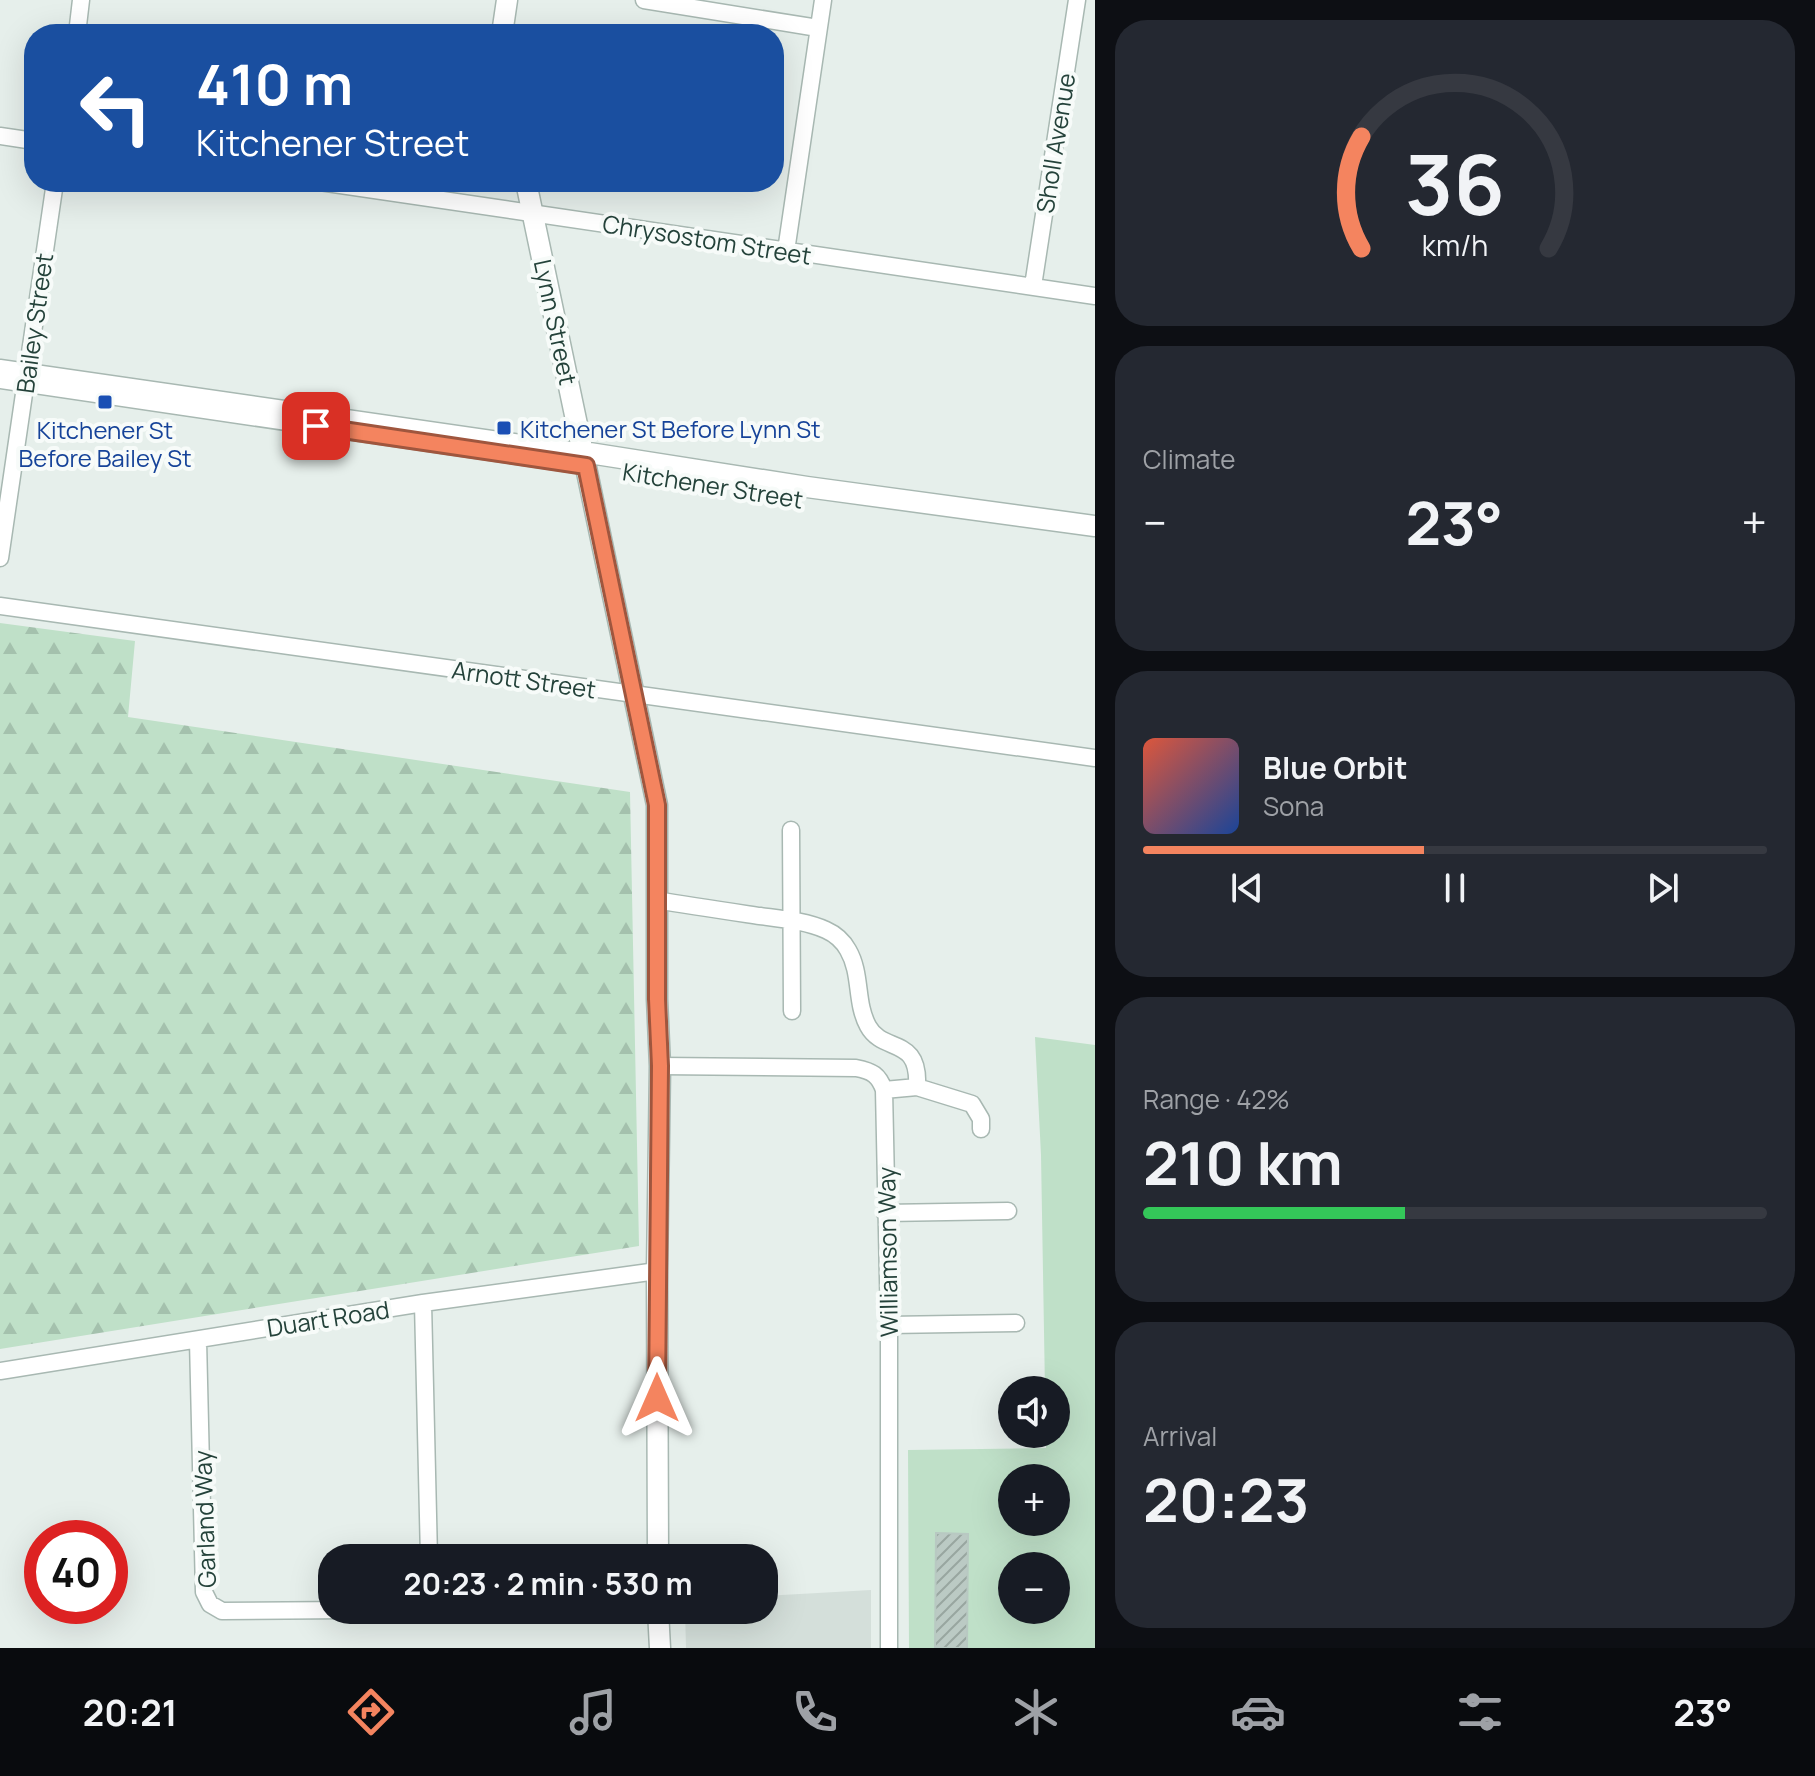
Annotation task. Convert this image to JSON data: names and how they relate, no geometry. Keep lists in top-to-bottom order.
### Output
{
  "streets": {
    "street": [
      "Sholl Avenue",
      "Chrysostom Street",
      "Lynn Street",
      "Bailey Street",
      "Kitchener Street",
      "Arnott Street",
      "Williamson Way",
      "Duart Road",
      "Garland Way"
    ]
  },
  "crossings": [
    ["Sholl Avenue", "Chrysostom Street"],
    ["Chrysostom Street", "Lynn Street"],
    ["Lynn Street", "Kitchener Street"],
    ["Lynn Street", "Arnott Street"],
    ["Lynn Street", "Duart Road"],
    ["Bailey Street", "Kitchener Street"],
    ["Duart Road", "Garland Way"]
  ],
  "places": {
    "transit": ["Kitchener St Before Bailey St", "Kitchener St Before Lynn St"]
  },
  "page": {
    "turn": ["410 m", "Kitchener Street"],
    "tile": [
      "Climate",
      ["Range · 42%", "210 km"],
      ["Arrival", "20:23"]
    ],
    "heat": ["−", "23°", "+"],
    "song": ["Blue Orbit", "Sona"],
    "map_buttons": ["+", "−"],
    "limit": "40",
    "trip": "20:23 · 2 min · 530 m",
    "tabs": ["20:21", "23°"],
    "gauge": ["36", "km/h"]
  }
}
